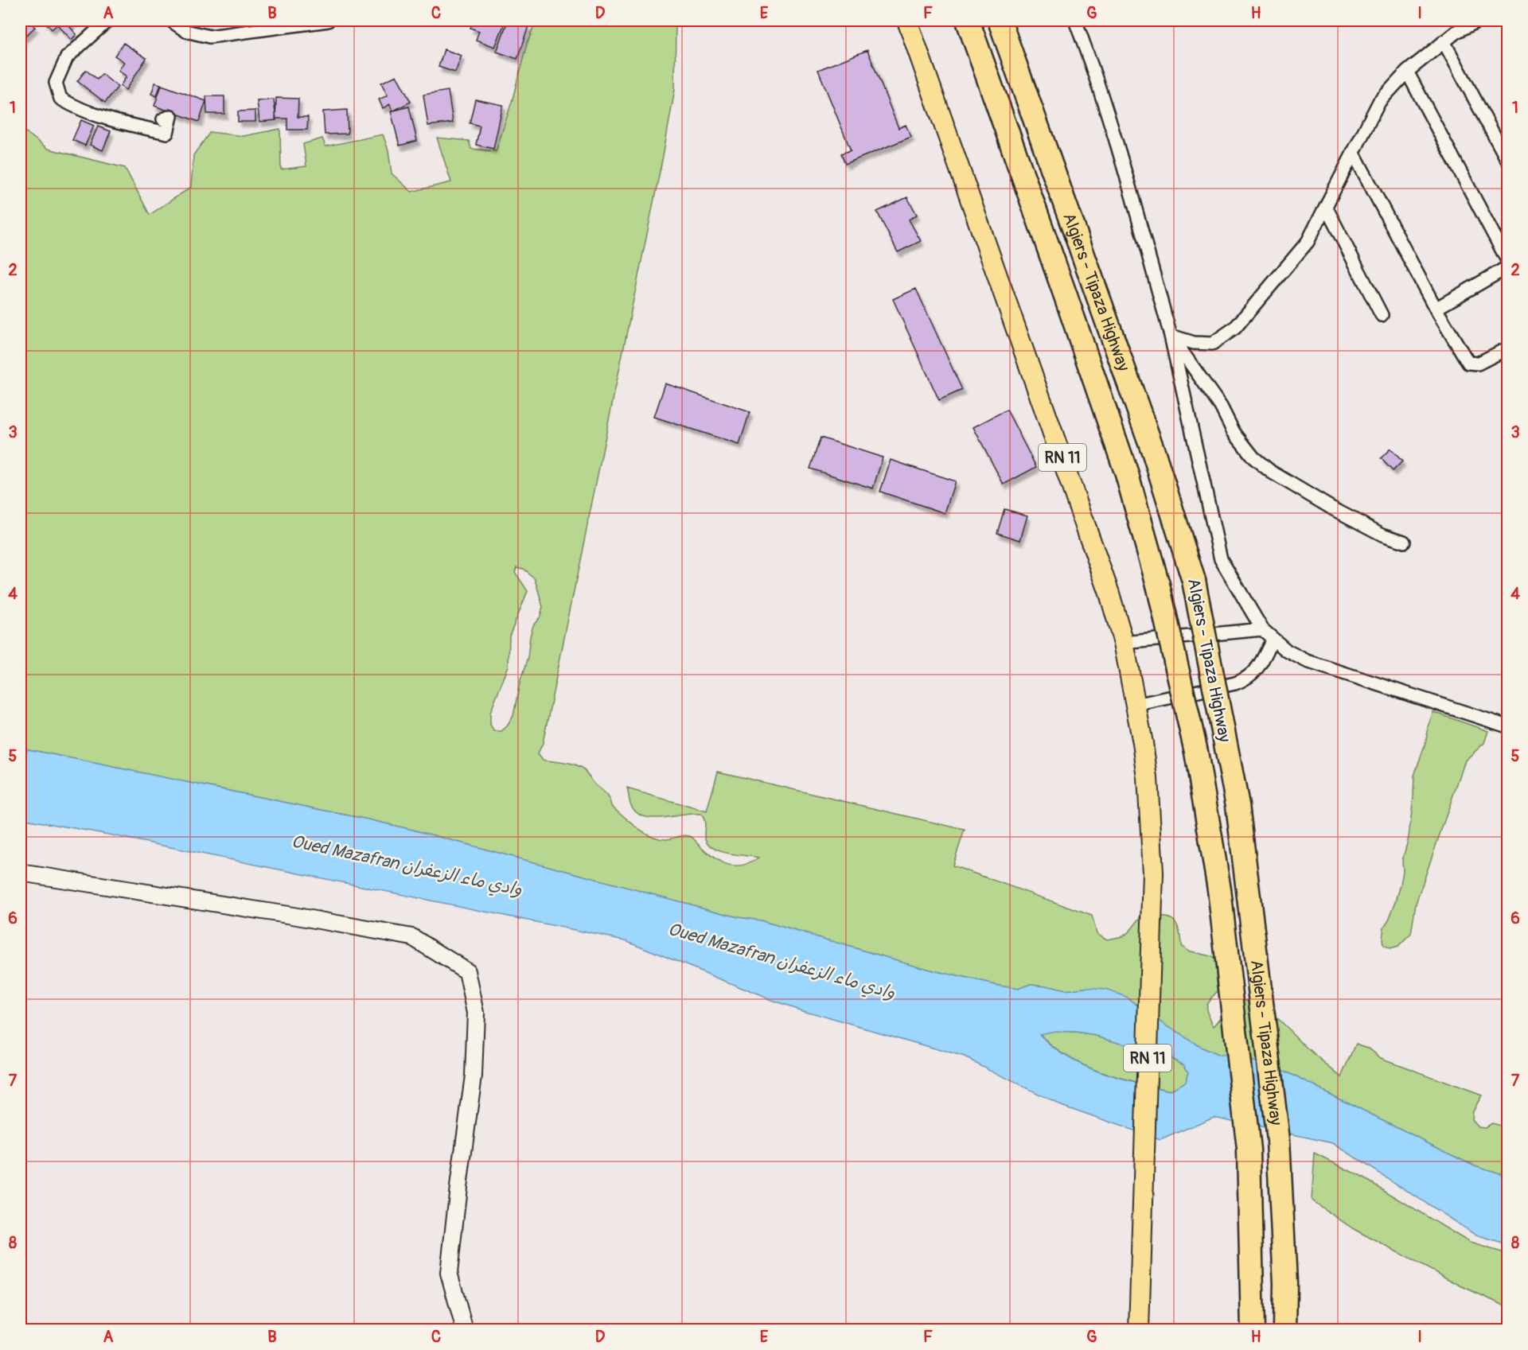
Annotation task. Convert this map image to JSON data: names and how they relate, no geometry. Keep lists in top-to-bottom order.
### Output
{
  "streets": {
    "highway": ["Algiers - Tipaza Highway"],
    "main road": ["RN 11"]
  },
  "water": ["Oued Mazafran وادي ماء الزعفران"],
  "grid": {
    "columns": [
      "A",
      "B",
      "C",
      "D",
      "E",
      "F",
      "G",
      "H",
      "I"
    ],
    "rows": [
      "1",
      "2",
      "3",
      "4",
      "5",
      "6",
      "7",
      "8"
    ]
  }
}
